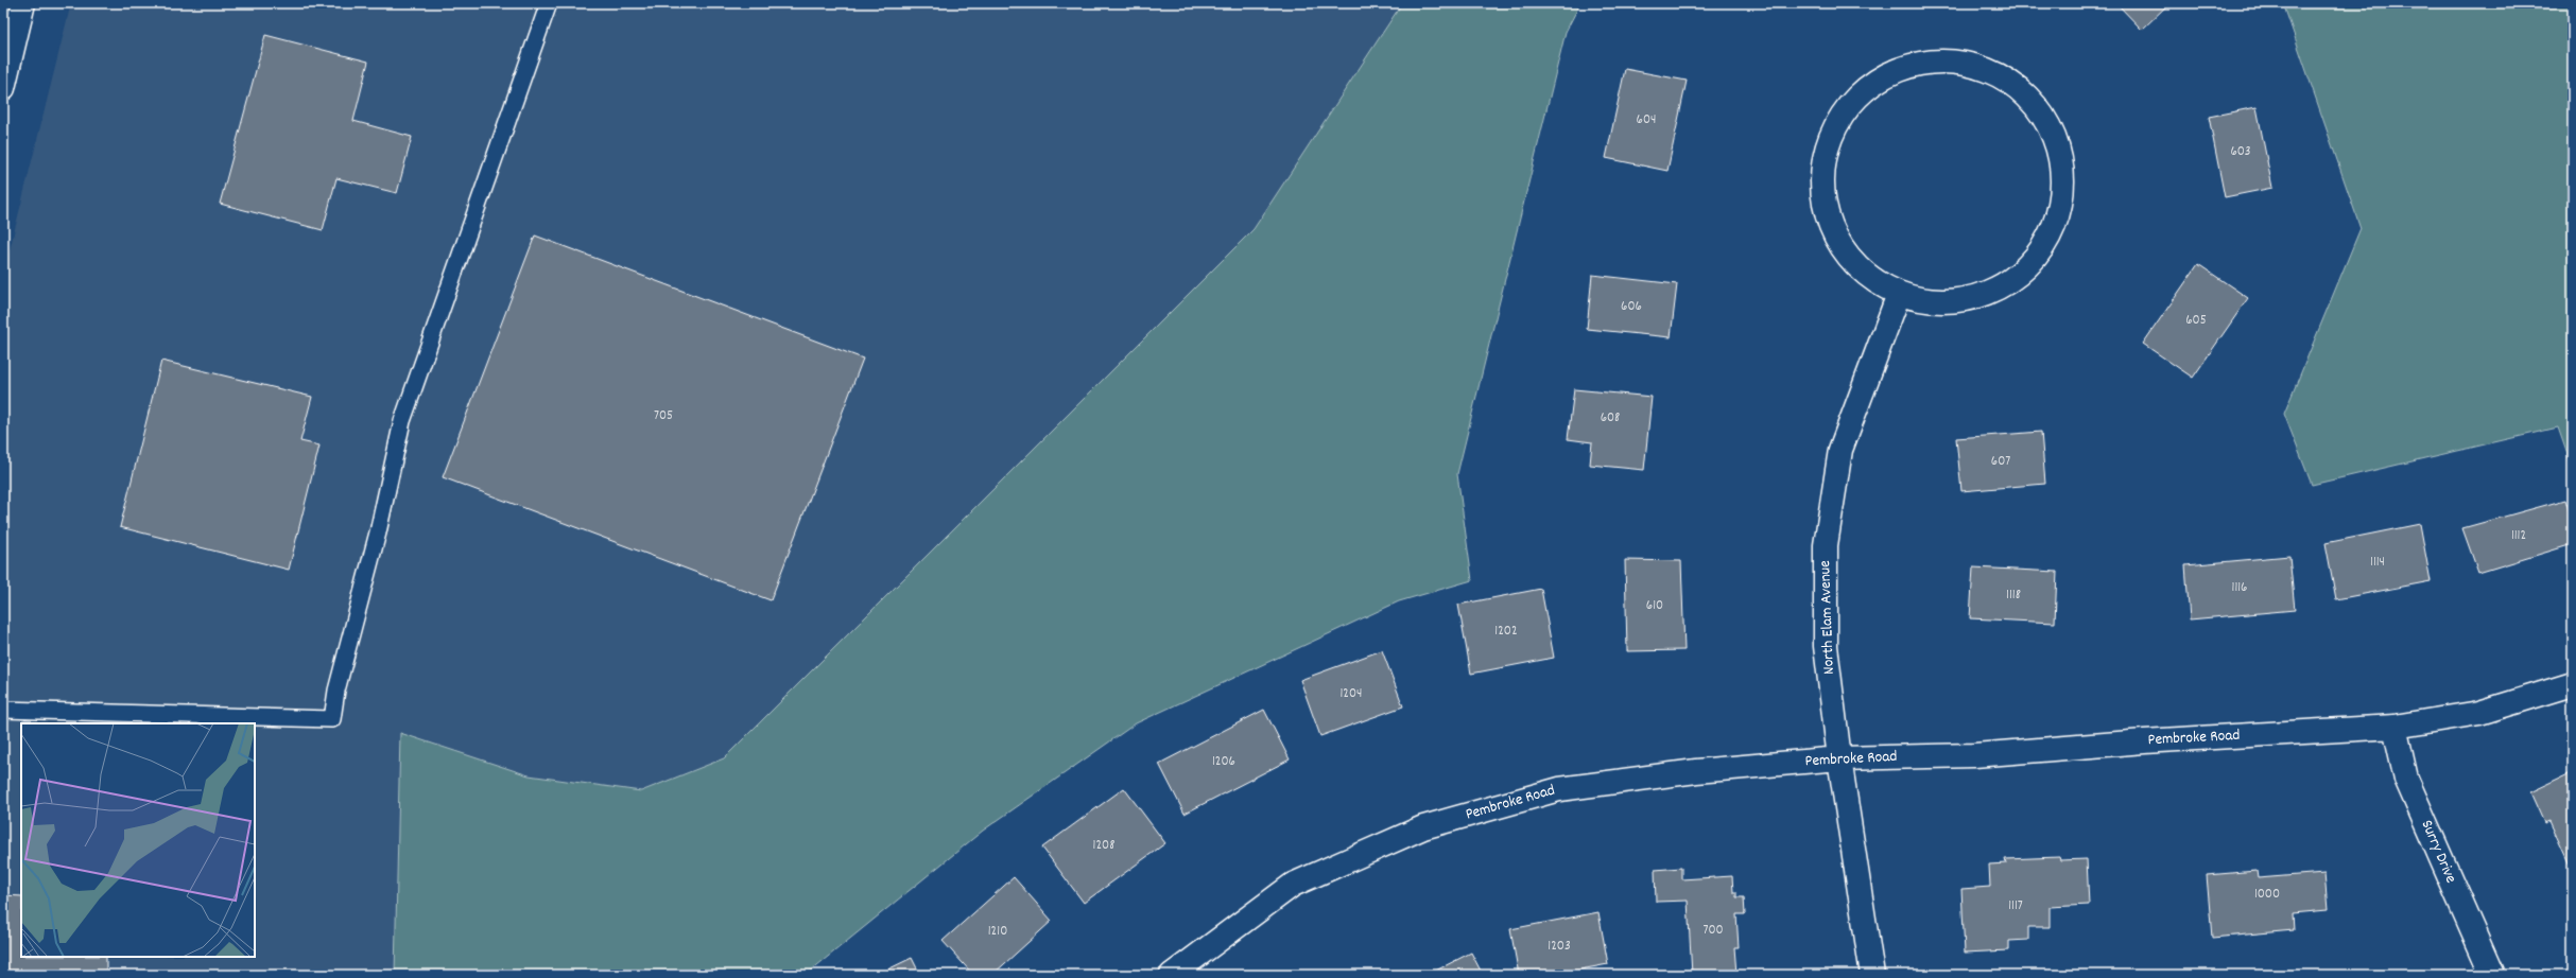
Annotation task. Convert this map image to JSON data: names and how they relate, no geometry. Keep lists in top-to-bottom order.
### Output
{
  "streets": {
    "street": ["North Elam Avenue", "Pembroke Road", "Surry Drive"]
  },
  "crossings": [
    ["North Elam Avenue", "Pembroke Road"],
    ["Pembroke Road", "Surry Drive"]
  ],
  "house_numbers": [
    "604",
    "603",
    "606",
    "605",
    "705",
    "608",
    "607",
    "1112",
    "1114",
    "1116",
    "1118",
    "610",
    "1202",
    "1204",
    "1206",
    "1208",
    "1000",
    "1117",
    "700",
    "1210",
    "1203"
  ]
}
